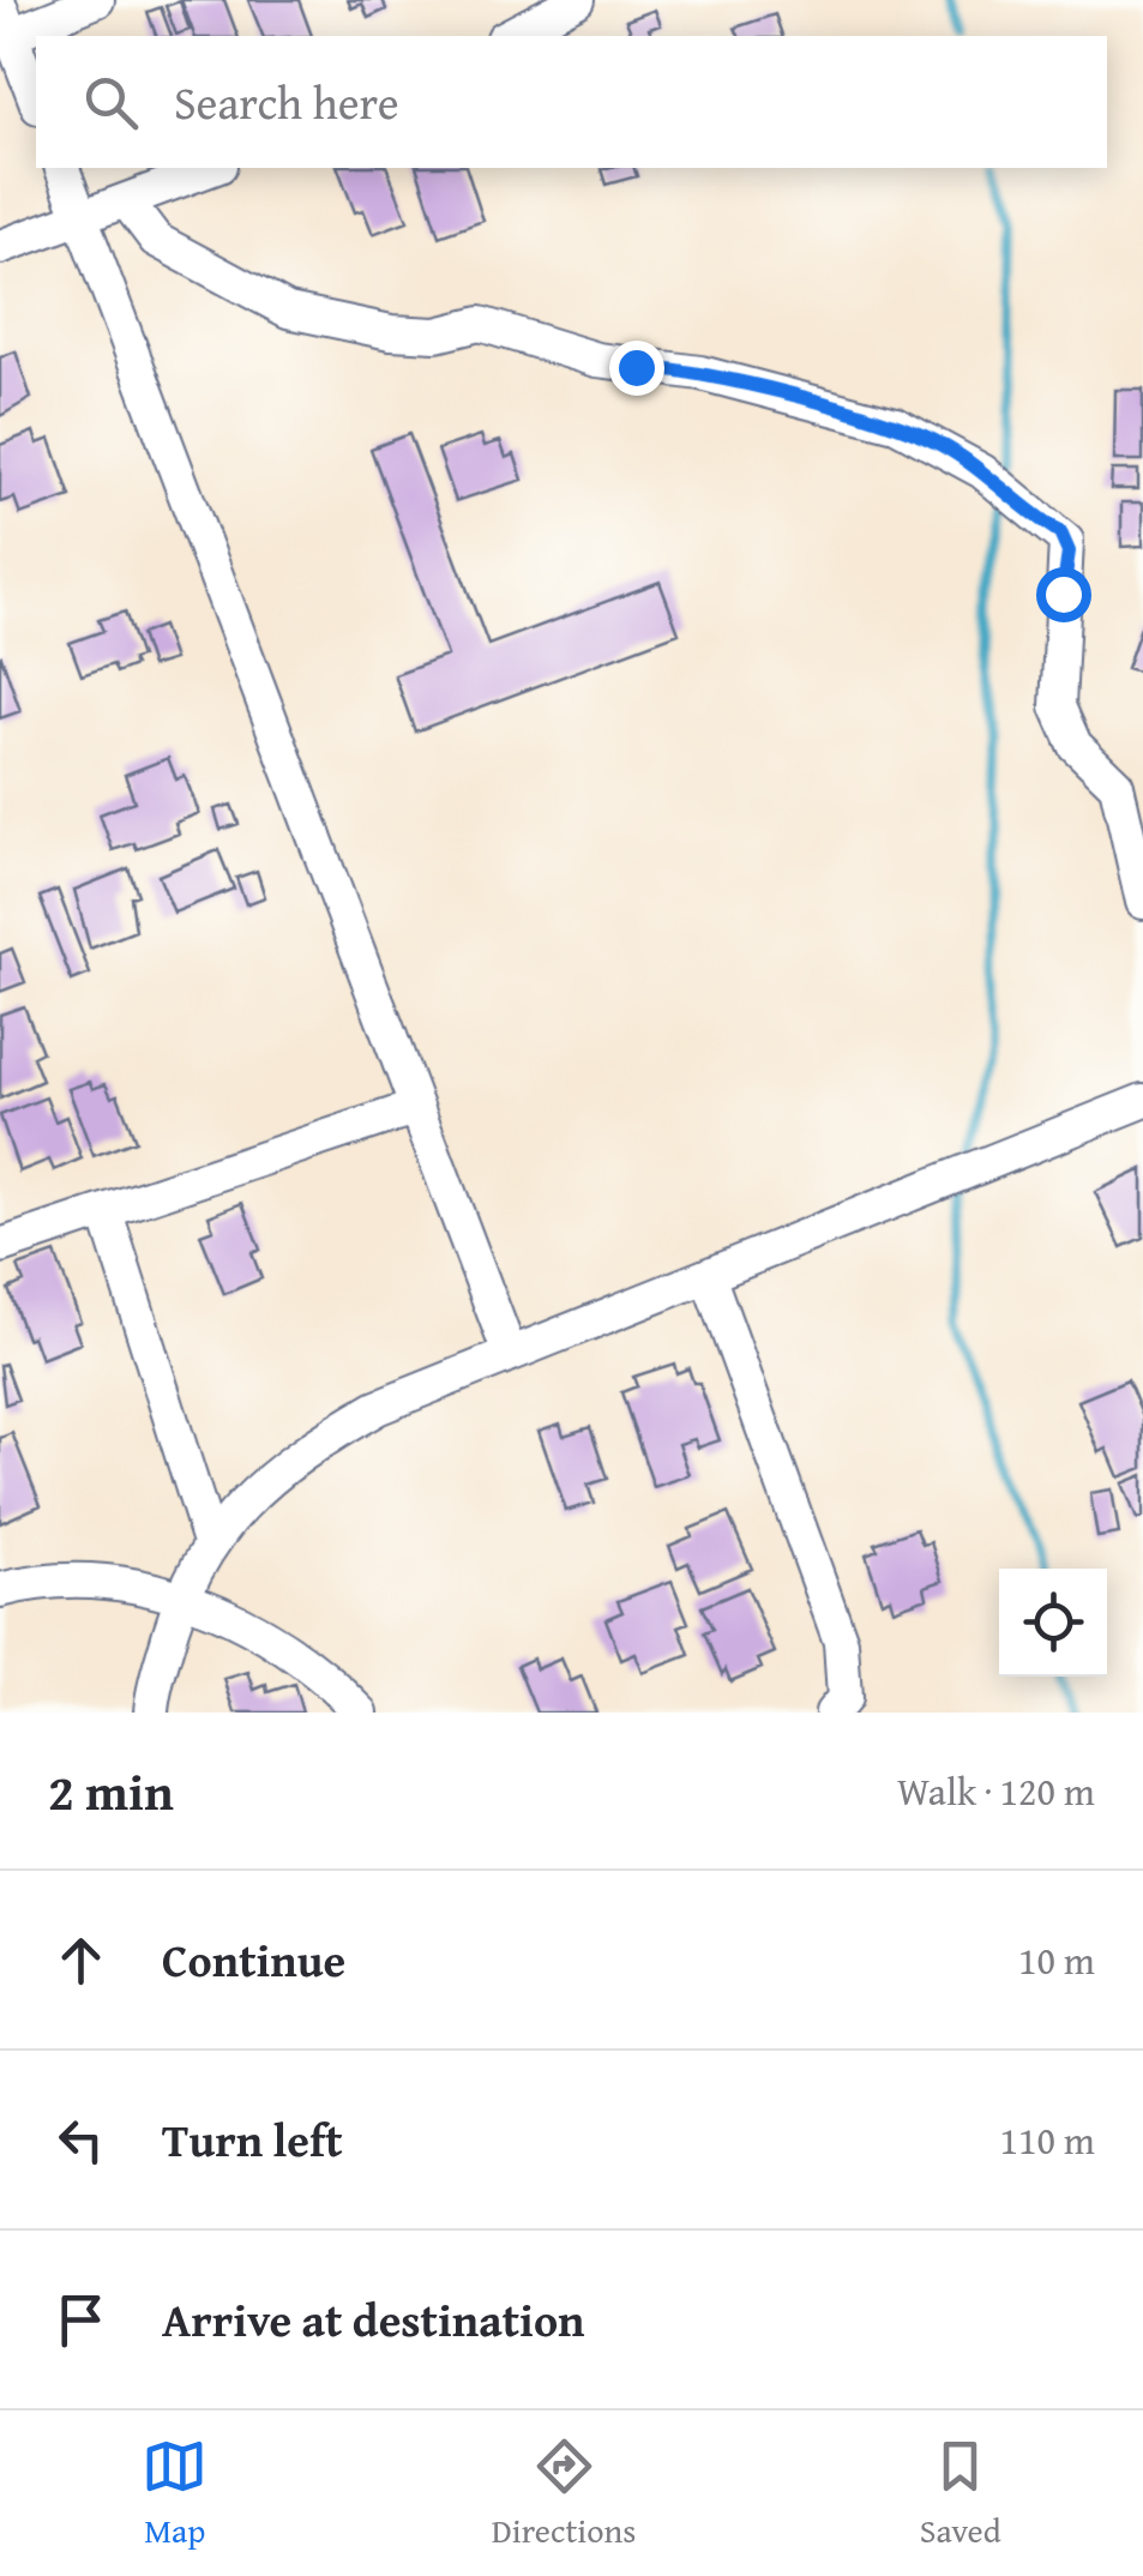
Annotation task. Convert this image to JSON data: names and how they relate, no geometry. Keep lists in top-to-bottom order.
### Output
{
  "page": {
    "search": "Search here",
    "heading": ["2 min", "Walk · 120 m"],
    "list": [
      ["Continue", "10 m"],
      ["Turn left", "110 m"],
      "Arrive at destination"
    ],
    "nav": ["Map", "Directions", "Saved"]
  }
}
